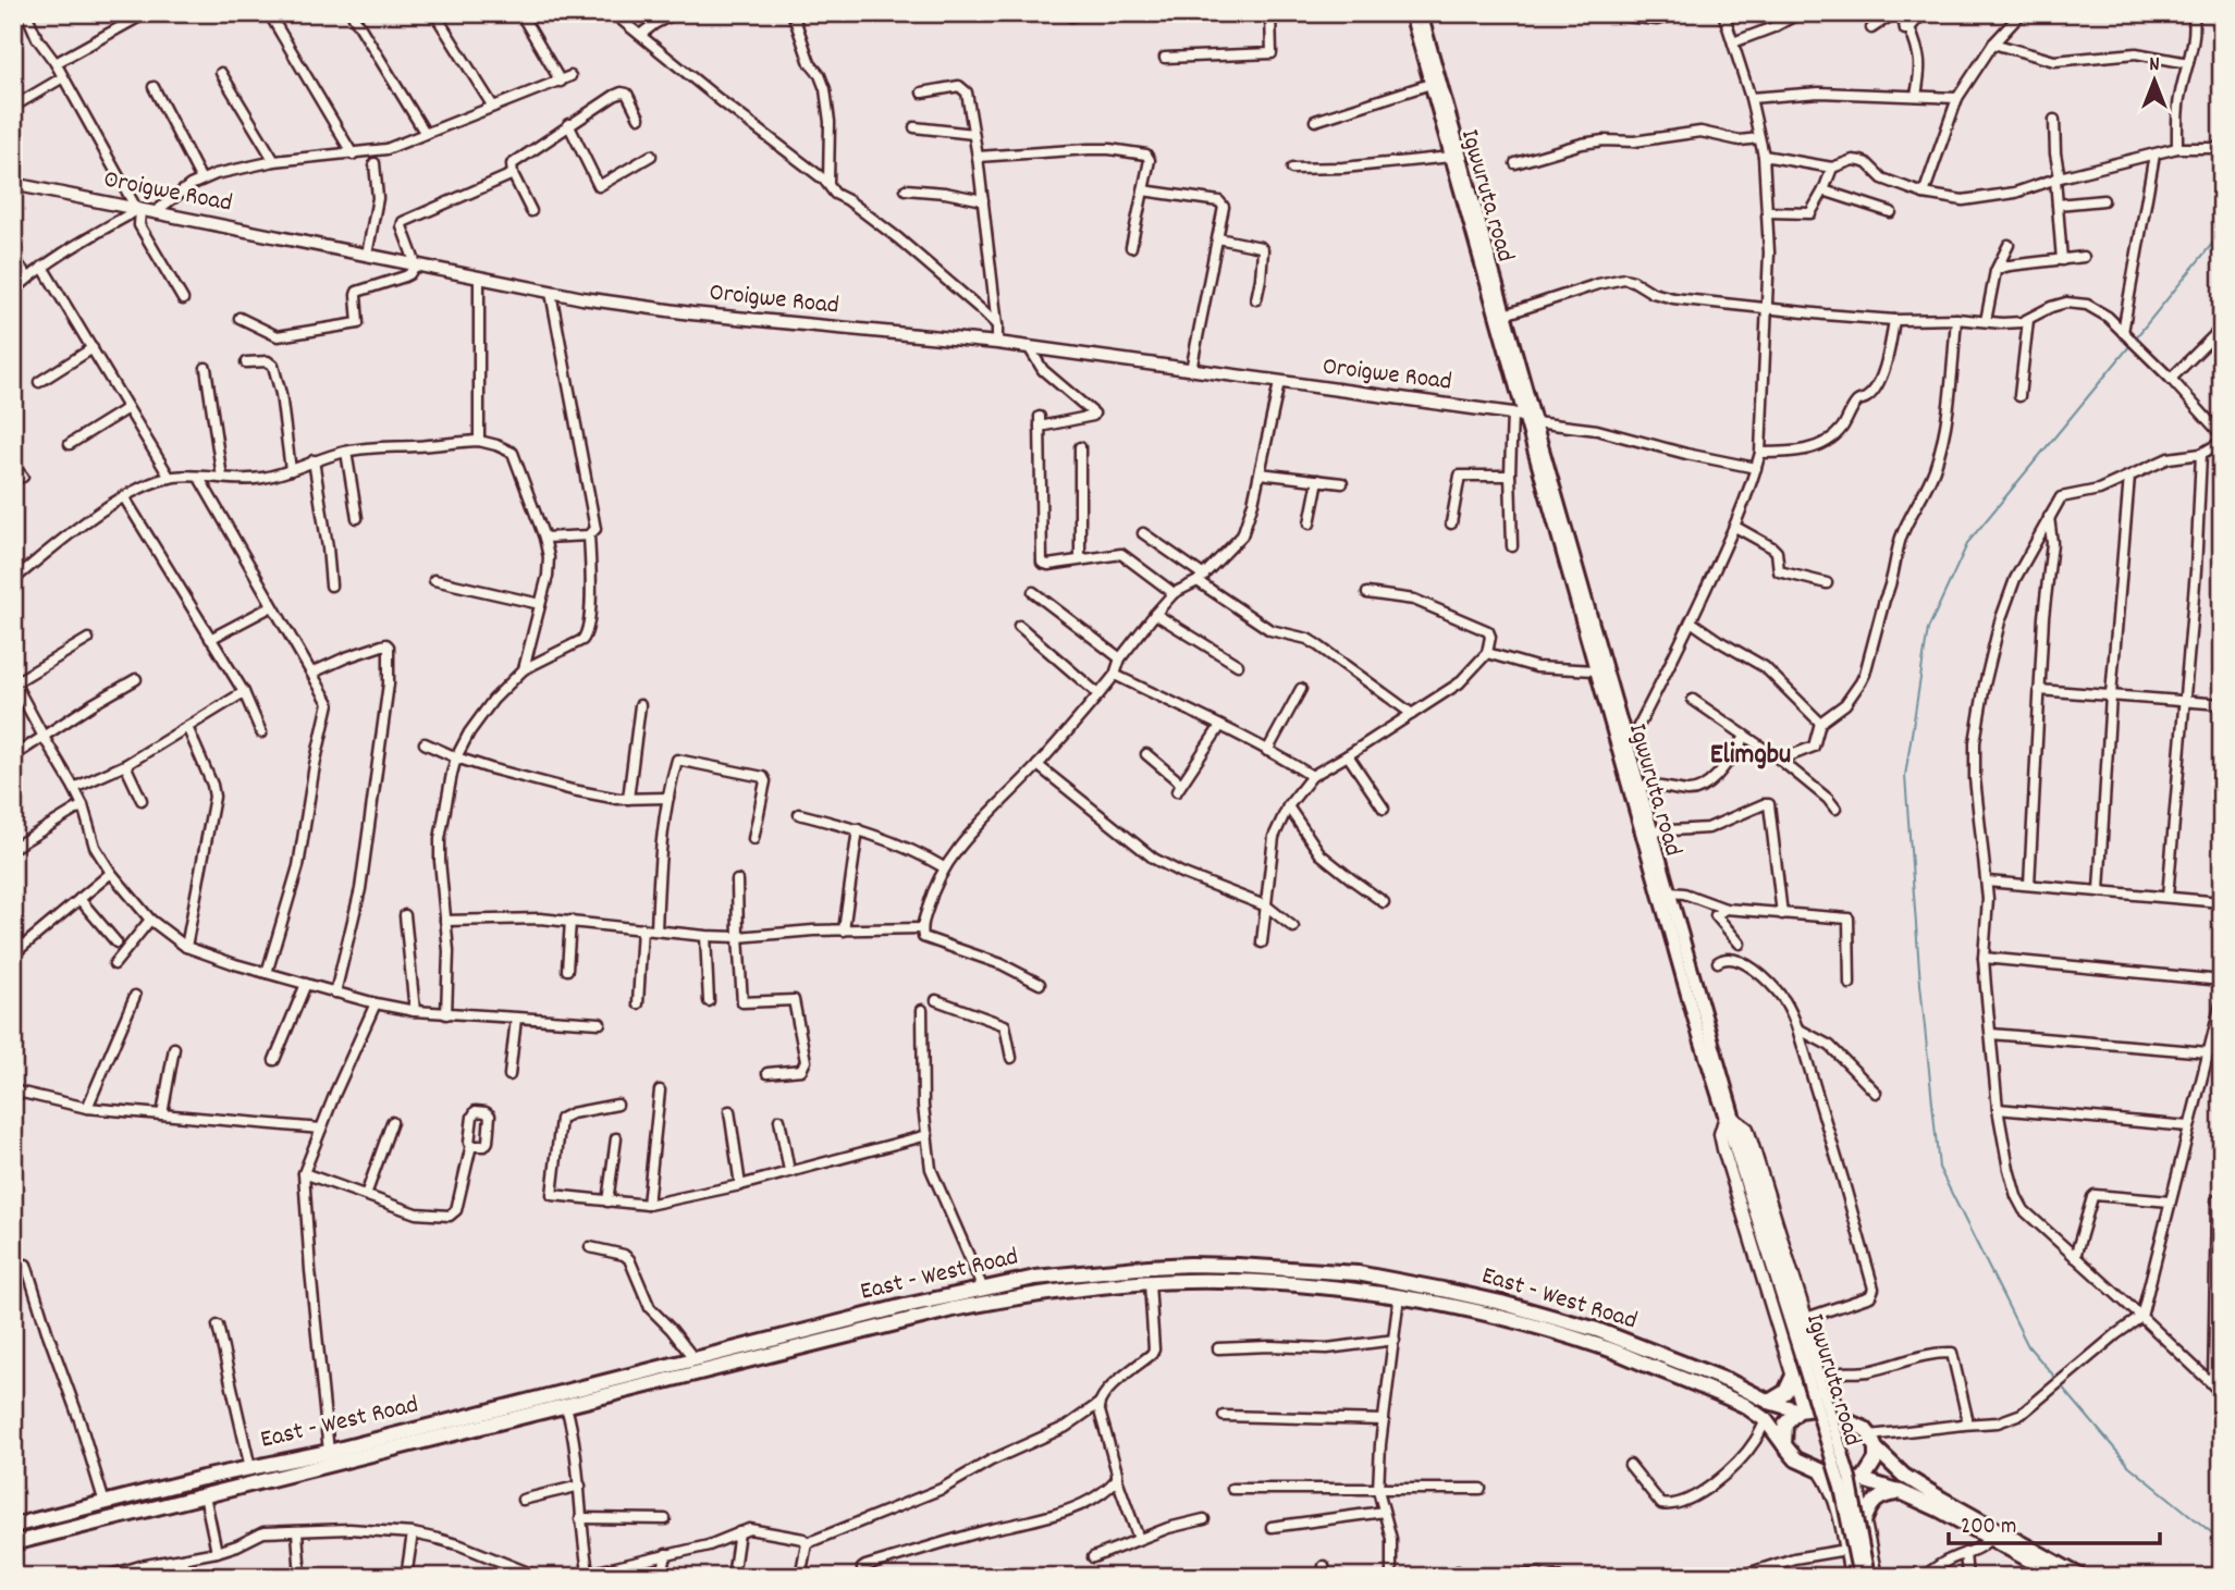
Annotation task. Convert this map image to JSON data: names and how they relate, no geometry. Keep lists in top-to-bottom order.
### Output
{
  "streets": {
    "main road": ["Igwuruta road", "East - West Road"],
    "street": ["Oroigwe Road"]
  },
  "crossings": [
    ["Oroigwe Road", "Igwuruta road"]
  ],
  "districts": ["Elimgbu"],
  "scale_bar": "200 m",
  "north": "top"
}
